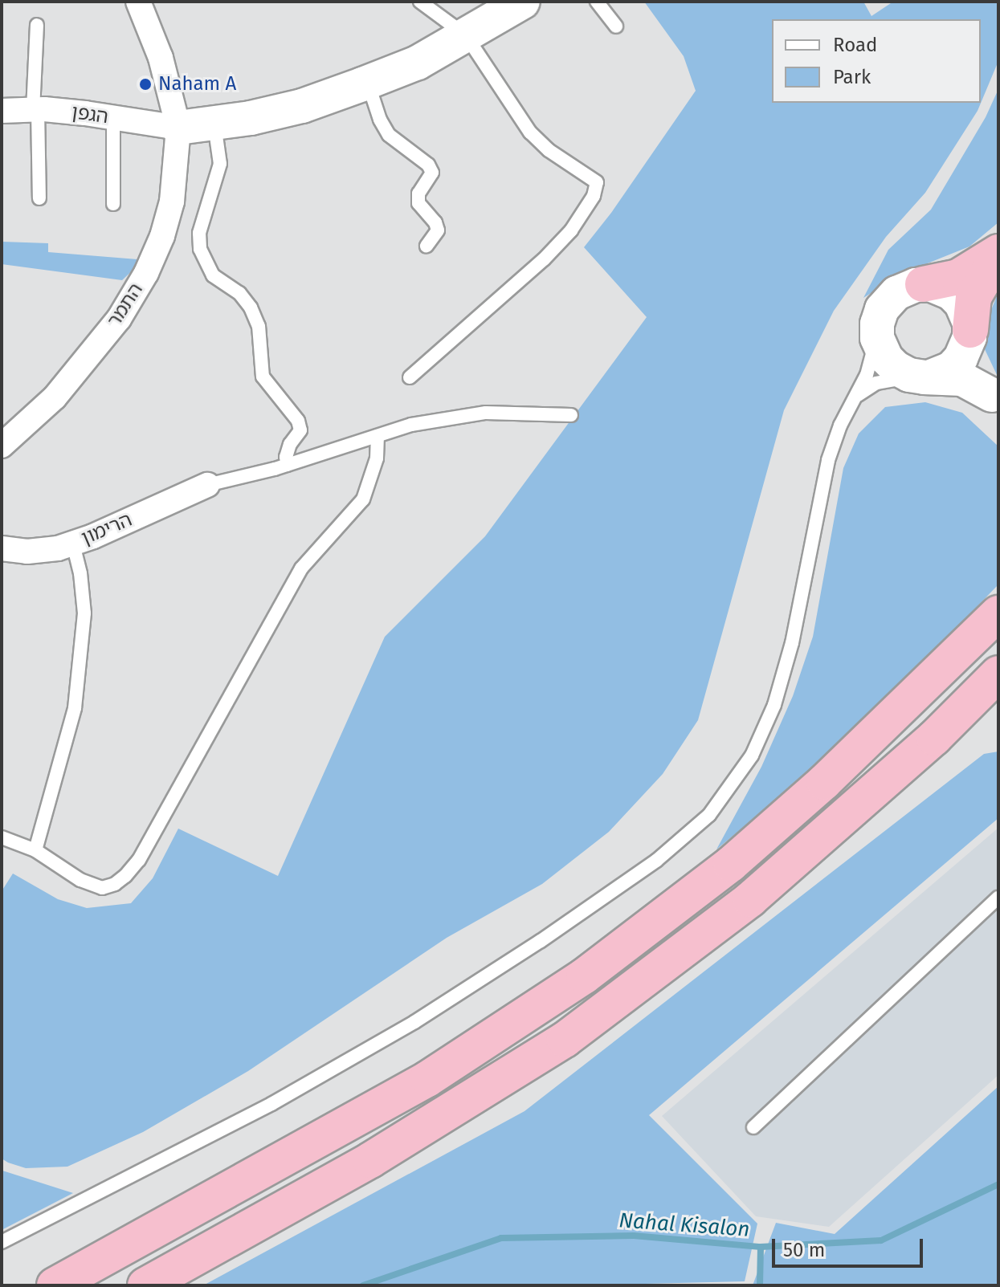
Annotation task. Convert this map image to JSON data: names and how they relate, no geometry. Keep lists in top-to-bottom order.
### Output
{
  "streets": {
    "street": ["הגפן", "התמר", "הרימון"]
  },
  "crossings": [
    ["הגפן", "התמר"]
  ],
  "water": ["Nahal Kisalon"],
  "places": ["Naham A"],
  "legend": ["Road", "Park"],
  "scale_bar": "50 m"
}
